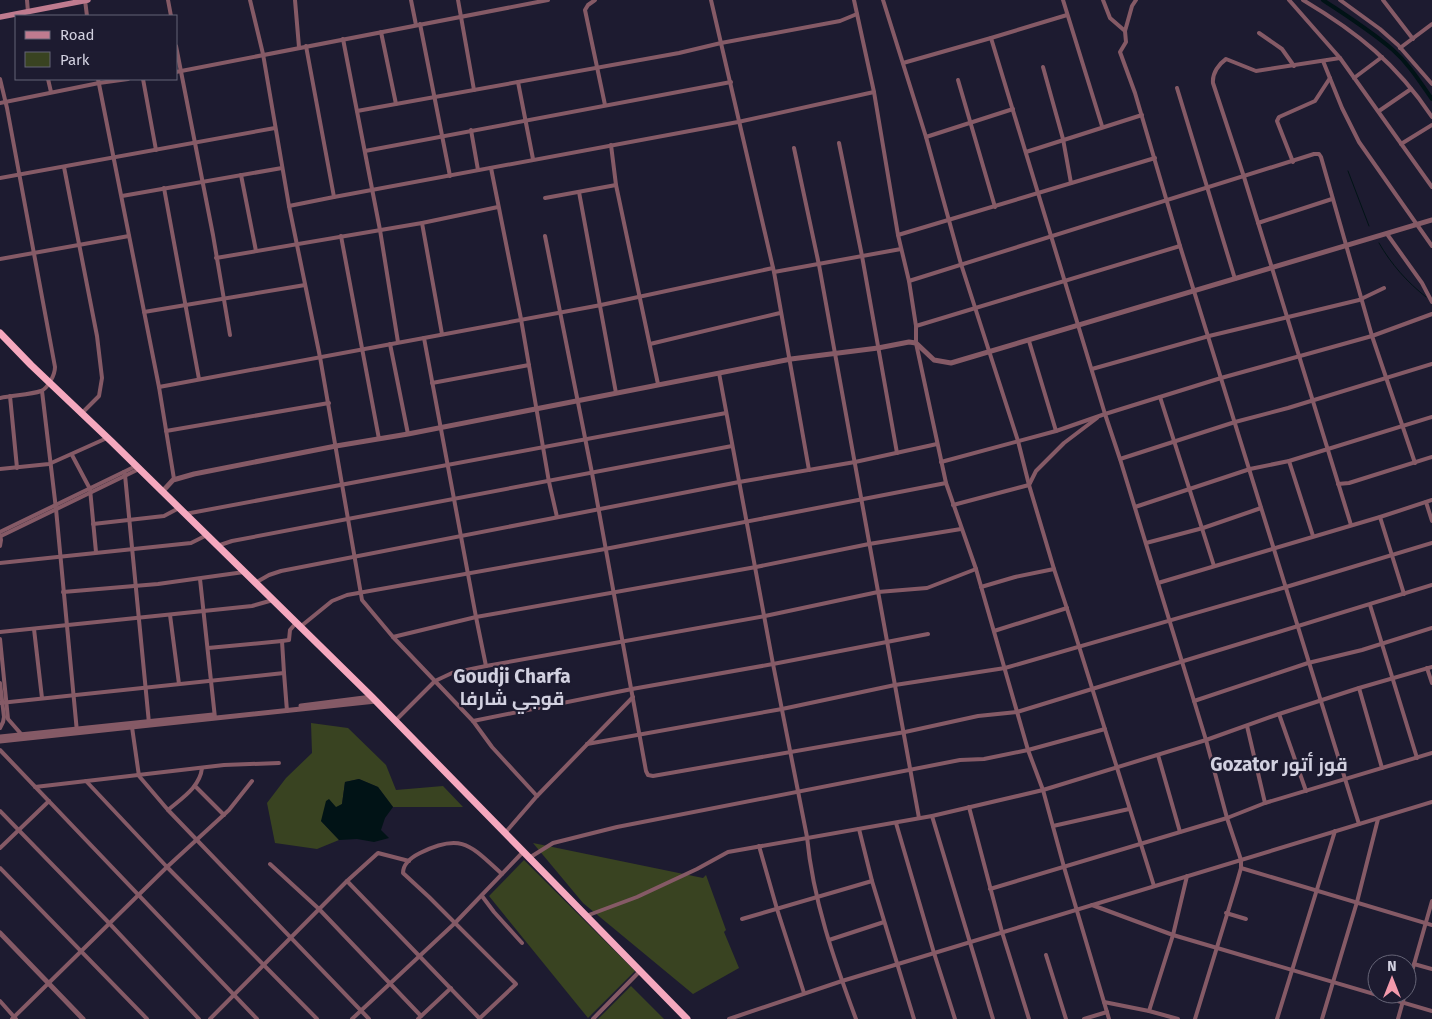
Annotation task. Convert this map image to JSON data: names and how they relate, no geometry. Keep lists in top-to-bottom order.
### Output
{
  "districts": ["Goudji Charfa قوجي شارفا", "Gozator قوز أتور"],
  "legend": ["Road", "Park"],
  "north": "top"
}
